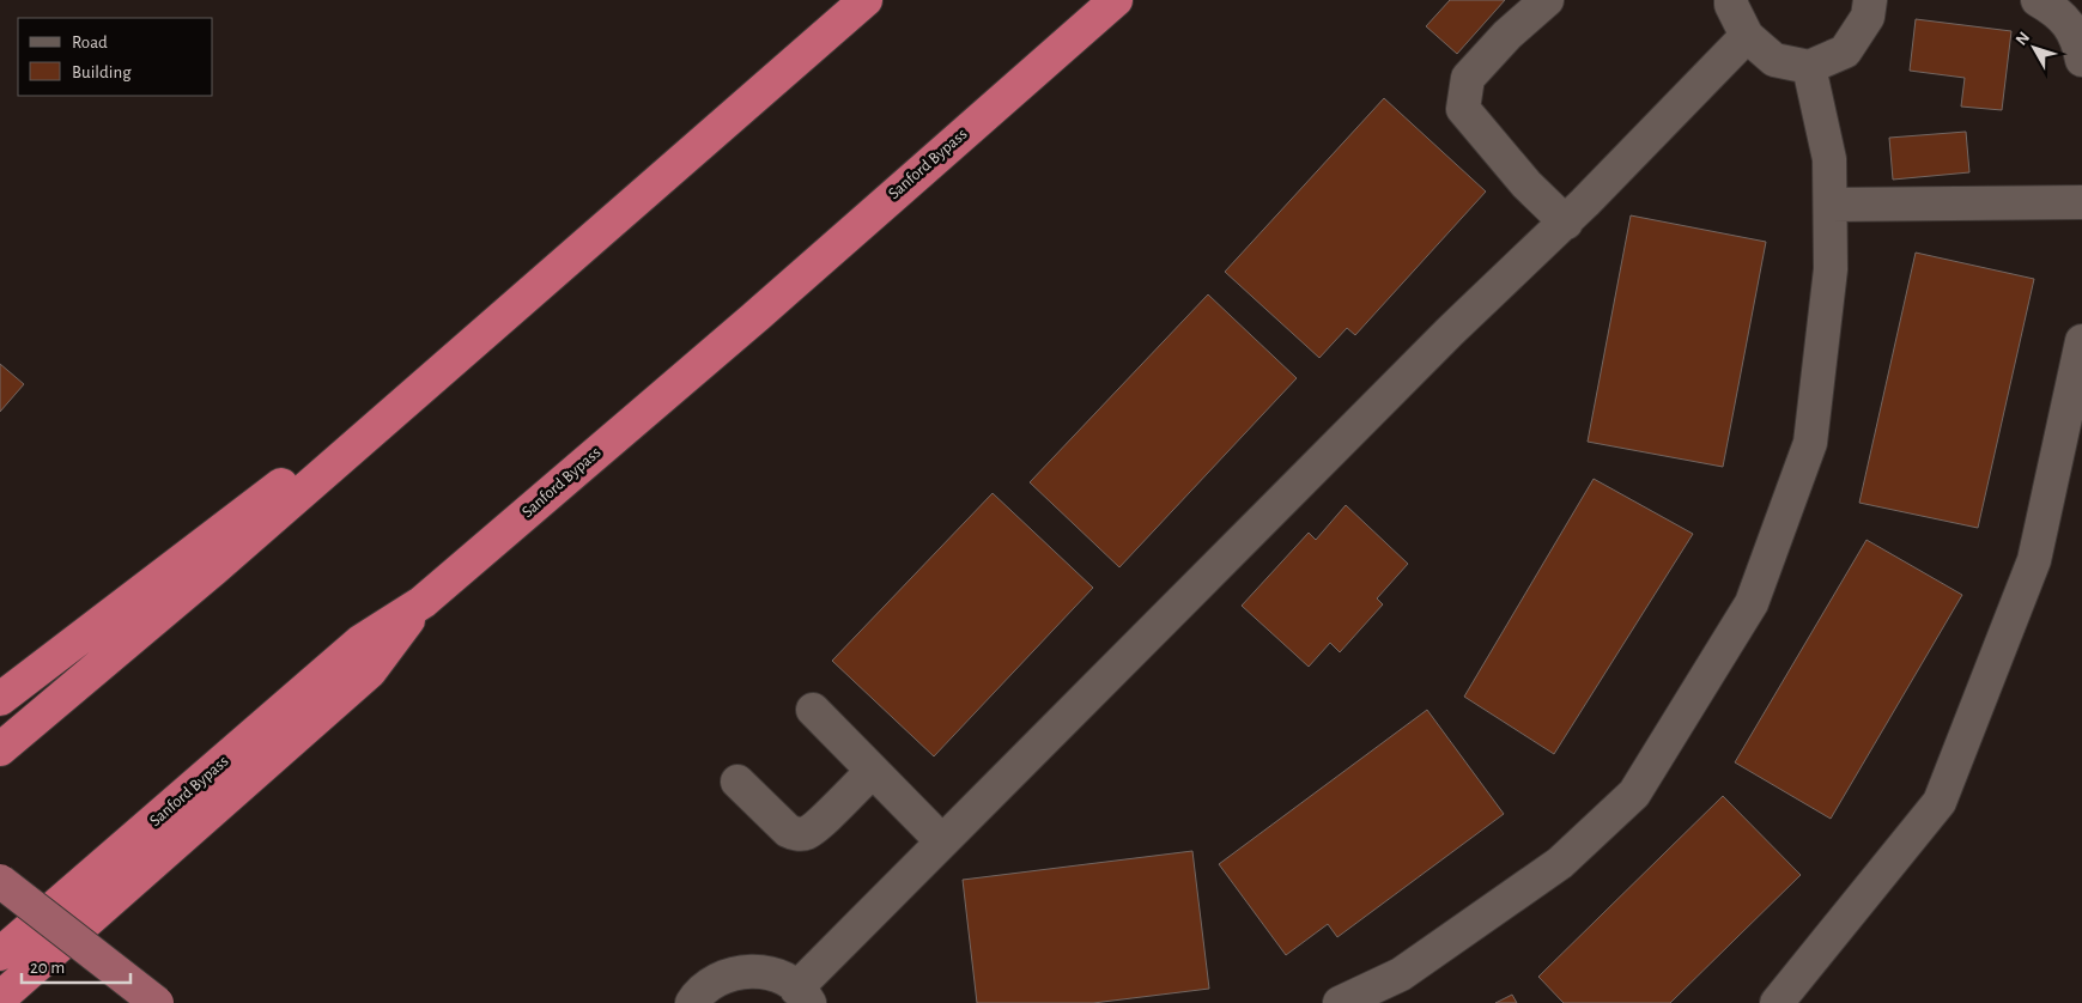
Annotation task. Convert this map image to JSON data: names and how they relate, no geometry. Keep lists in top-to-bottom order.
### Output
{
  "streets": {
    "highway": ["Sanford Bypass"]
  },
  "legend": ["Road", "Building"],
  "scale_bar": "20 m",
  "north": "top left"
}
